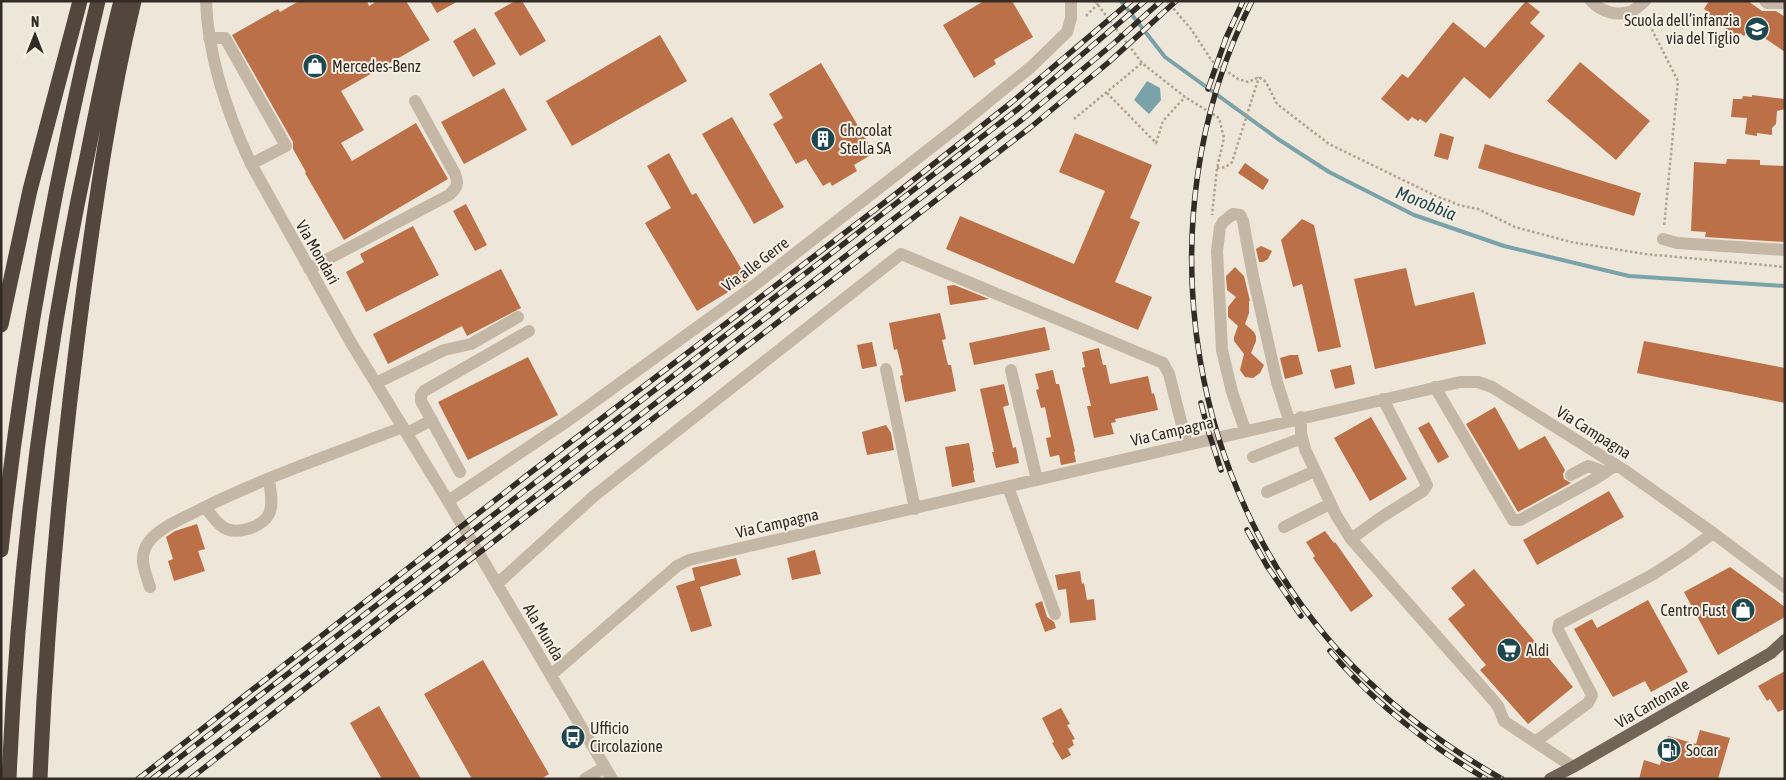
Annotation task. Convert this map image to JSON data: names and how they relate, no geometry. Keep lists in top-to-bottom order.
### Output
{
  "streets": {
    "main road": ["Via Cantonale"],
    "street": [
      "Via Mondari",
      "Via alle Gerre",
      "Via Campagna",
      "Ala Munda"
    ]
  },
  "crossings": [
    ["Via Mondari", "Via alle Gerre"],
    ["Via Mondari", "Ala Munda"],
    ["Via alle Gerre", "Ala Munda"],
    ["Via Campagna", "Ala Munda"]
  ],
  "water": ["Morobbia"],
  "places": {
    "school or university": ["Scuola dell’infanzia via del Tiglio"],
    "shop": ["Mercedes-Benz", "Centro Fust"],
    "building": ["Chocolat Stella SA"],
    "supermarket": ["Aldi"],
    "bus stop": ["Ufficio Circolazione"],
    "fuel station": ["Socar"]
  },
  "north": "top"
}
